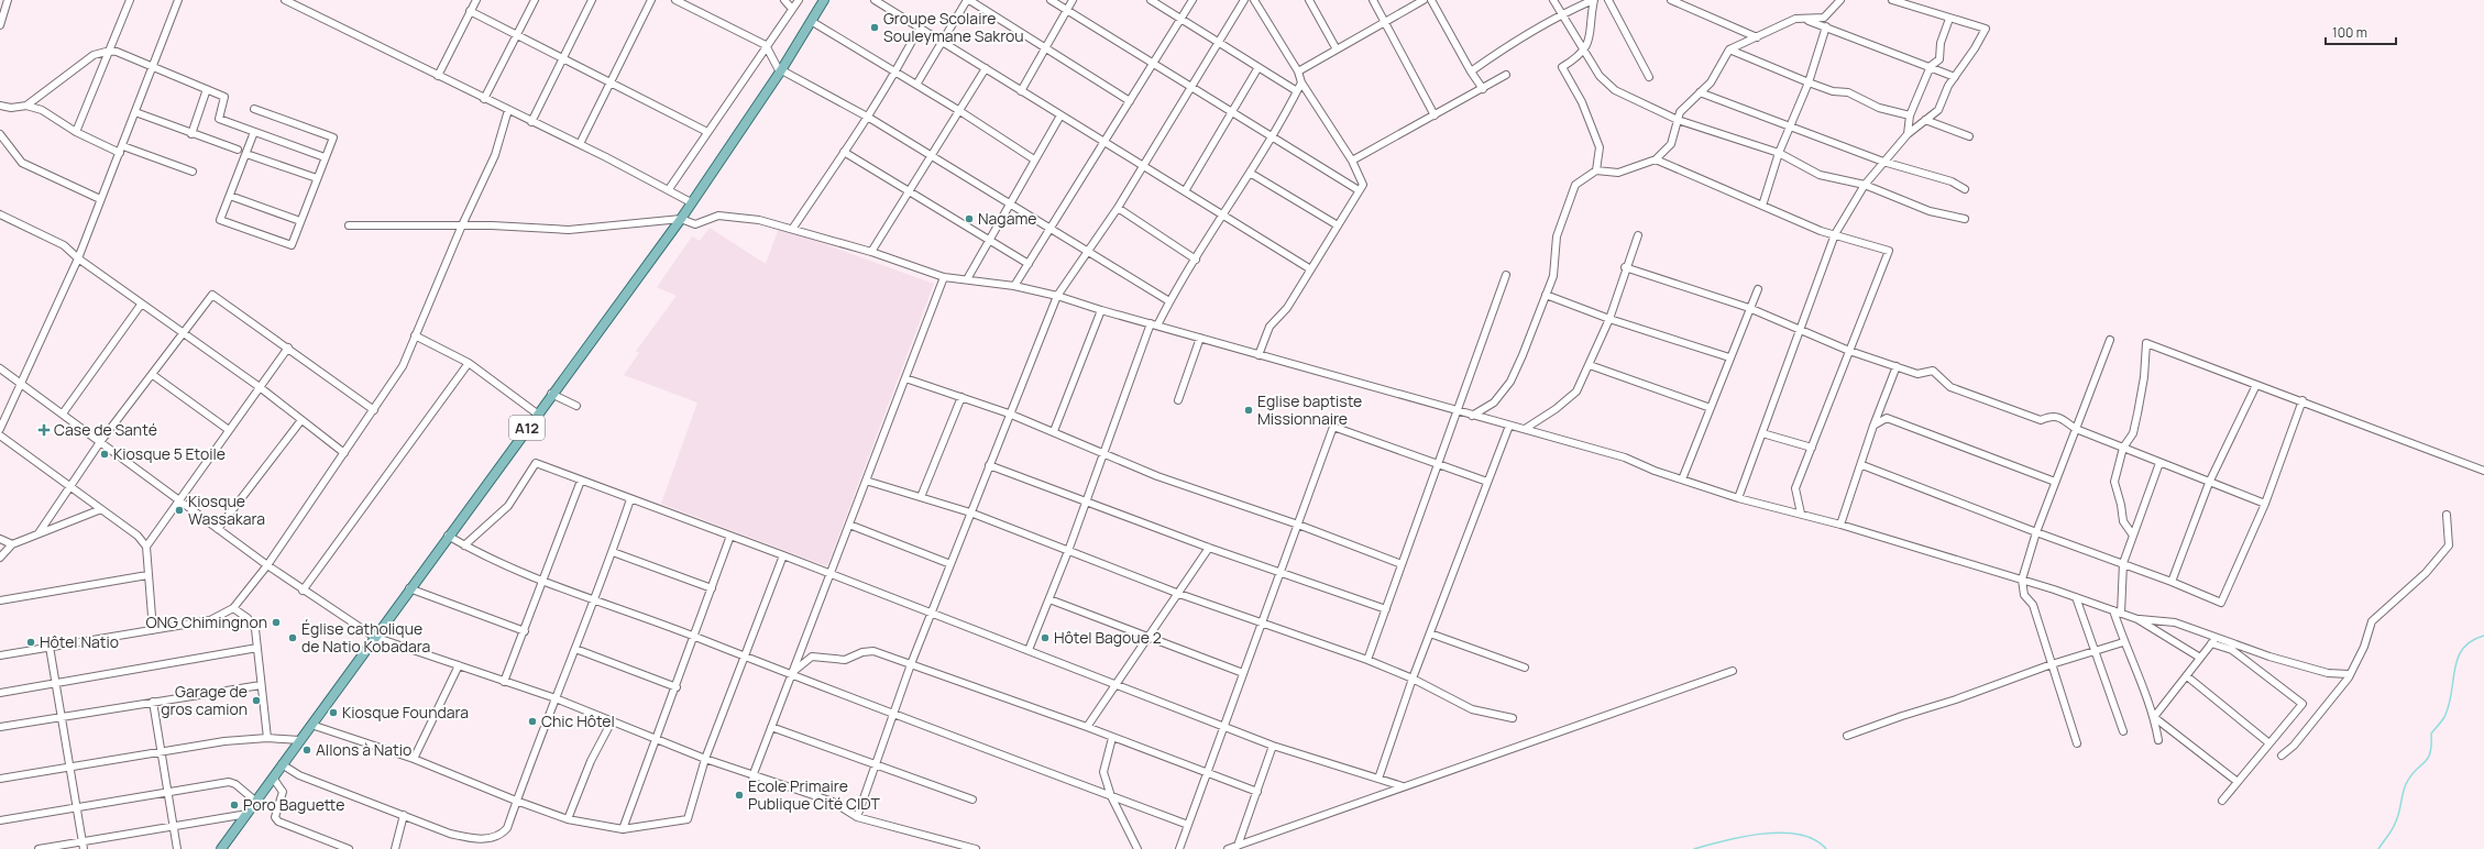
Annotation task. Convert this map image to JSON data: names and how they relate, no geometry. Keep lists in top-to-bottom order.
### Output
{
  "streets": {
    "main road": ["A12"]
  },
  "places": {
    "other": [
      "Groupe Scolaire Souleymane Sakrou",
      "Nagame",
      "Eglise baptiste Missionnaire",
      "Kiosque 5 Etoile",
      "Kiosque Wassakara",
      "ONG Chimingnon",
      "Église catholique de Natio Kobadara",
      "Hôtel Bagoue 2",
      "Hôtel Natio",
      "Garage de gros camion",
      "Kiosque Foundara",
      "Chic Hôtel",
      "Allons à Natio",
      "Ecole Primaire Publique Cité CIDT",
      "Poro Baguette"
    ],
    "health": ["Case de Santé"]
  },
  "scale_bar": "100 m"
}
